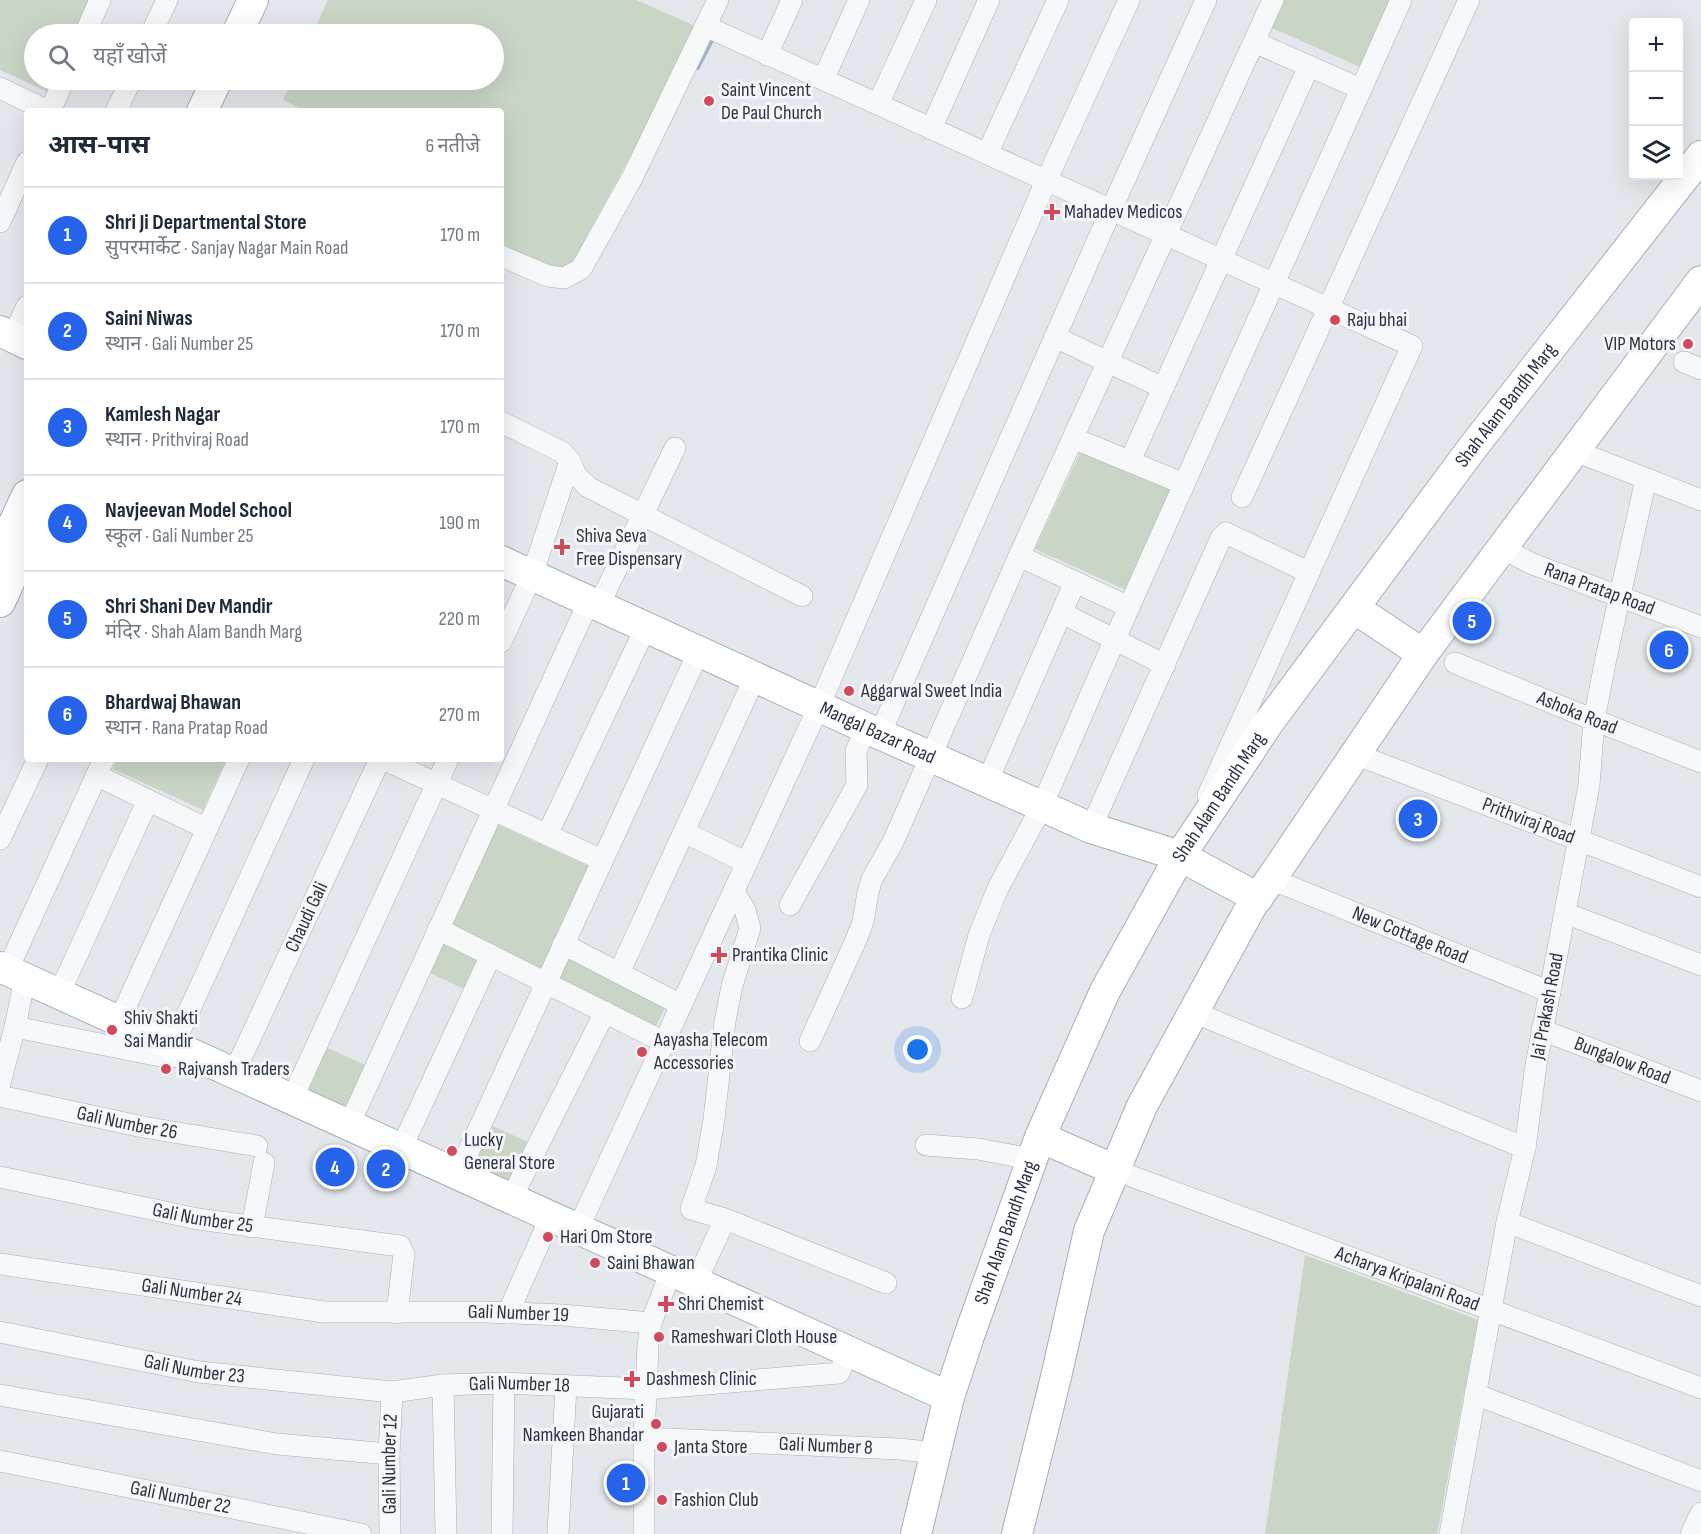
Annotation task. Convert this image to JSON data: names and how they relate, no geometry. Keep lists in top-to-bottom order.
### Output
{
  "streets": {
    "street": [
      "Shah Alam Bandh Marg",
      "Rana Pratap Road",
      "Ashoka Road",
      "Mangal Bazar Road",
      "Prithviraj Road",
      "Chaudi Gali",
      "New Cottage Road",
      "Jai Prakash Road",
      "Bungalow Road",
      "Gali Number 26",
      "Gali Number 25",
      "Acharya Kripalani Road",
      "Gali Number 24",
      "Gali Number 19",
      "Gali Number 23",
      "Gali Number 18",
      "Gali Number 8",
      "Gali Number 12",
      "Gali Number 22"
    ]
  },
  "crossings": [
    ["Shah Alam Bandh Marg", "Mangal Bazar Road"],
    ["Shah Alam Bandh Marg", "Gali Number 8"],
    ["Rana Pratap Road", "Jai Prakash Road"],
    ["Ashoka Road", "Jai Prakash Road"],
    ["Mangal Bazar Road", "New Cottage Road"],
    ["Prithviraj Road", "Jai Prakash Road"],
    ["New Cottage Road", "Jai Prakash Road"],
    ["Jai Prakash Road", "Bungalow Road"],
    ["Jai Prakash Road", "Acharya Kripalani Road"],
    ["Gali Number 26", "Gali Number 25"],
    ["Gali Number 25", "Gali Number 24"],
    ["Gali Number 25", "Gali Number 19"],
    ["Gali Number 24", "Gali Number 19"],
    ["Gali Number 23", "Gali Number 18"],
    ["Gali Number 23", "Gali Number 12"],
    ["Gali Number 18", "Gali Number 12"]
  ],
  "places": {
    "other": [
      "Saint Vincent De Paul Church",
      "Raju bhai",
      "VIP Motors",
      "Aggarwal Sweet India",
      "Shiv Shakti Sai Mandir",
      "Aayasha Telecom Accessories",
      "Rajvansh Traders",
      "Lucky General Store",
      "Hari Om Store",
      "Saini Bhawan",
      "Rameshwari Cloth House",
      "Gujarati Namkeen Bhandar",
      "Janta Store",
      "Fashion Club"
    ],
    "health": [
      "Mahadev Medicos",
      "Shiva Seva Free Dispensary",
      "Prantika Clinic",
      "Shri Chemist",
      "Dashmesh Clinic"
    ]
  },
  "page": {
    "map_buttons": ["+", "−"],
    "search": "यहाँ खोजें",
    "heading": ["आस-पास", "6 नतीजे"],
    "list": [
      {
        "mark": "1",
        "name": "Shri Ji Departmental Store",
        "note": "सुपरमार्केट · Sanjay Nagar Main Road",
        "value": "170 m"
      },
      {
        "mark": "2",
        "name": "Saini Niwas",
        "note": "स्थान · Gali Number 25",
        "value": "170 m"
      },
      {
        "mark": "3",
        "name": "Kamlesh Nagar",
        "note": "स्थान · Prithviraj Road",
        "value": "170 m"
      },
      {
        "mark": "4",
        "name": "Navjeevan Model School",
        "note": "स्कूल · Gali Number 25",
        "value": "190 m"
      },
      {
        "mark": "5",
        "name": "Shri Shani Dev Mandir",
        "note": "मंदिर · Shah Alam Bandh Marg",
        "value": "220 m"
      },
      {
        "mark": "6",
        "name": "Bhardwaj Bhawan",
        "note": "स्थान · Rana Pratap Road",
        "value": "270 m"
      }
    ],
    "pins": [
      "5",
      "6",
      "3",
      "4",
      "2",
      "1"
    ]
  }
}
